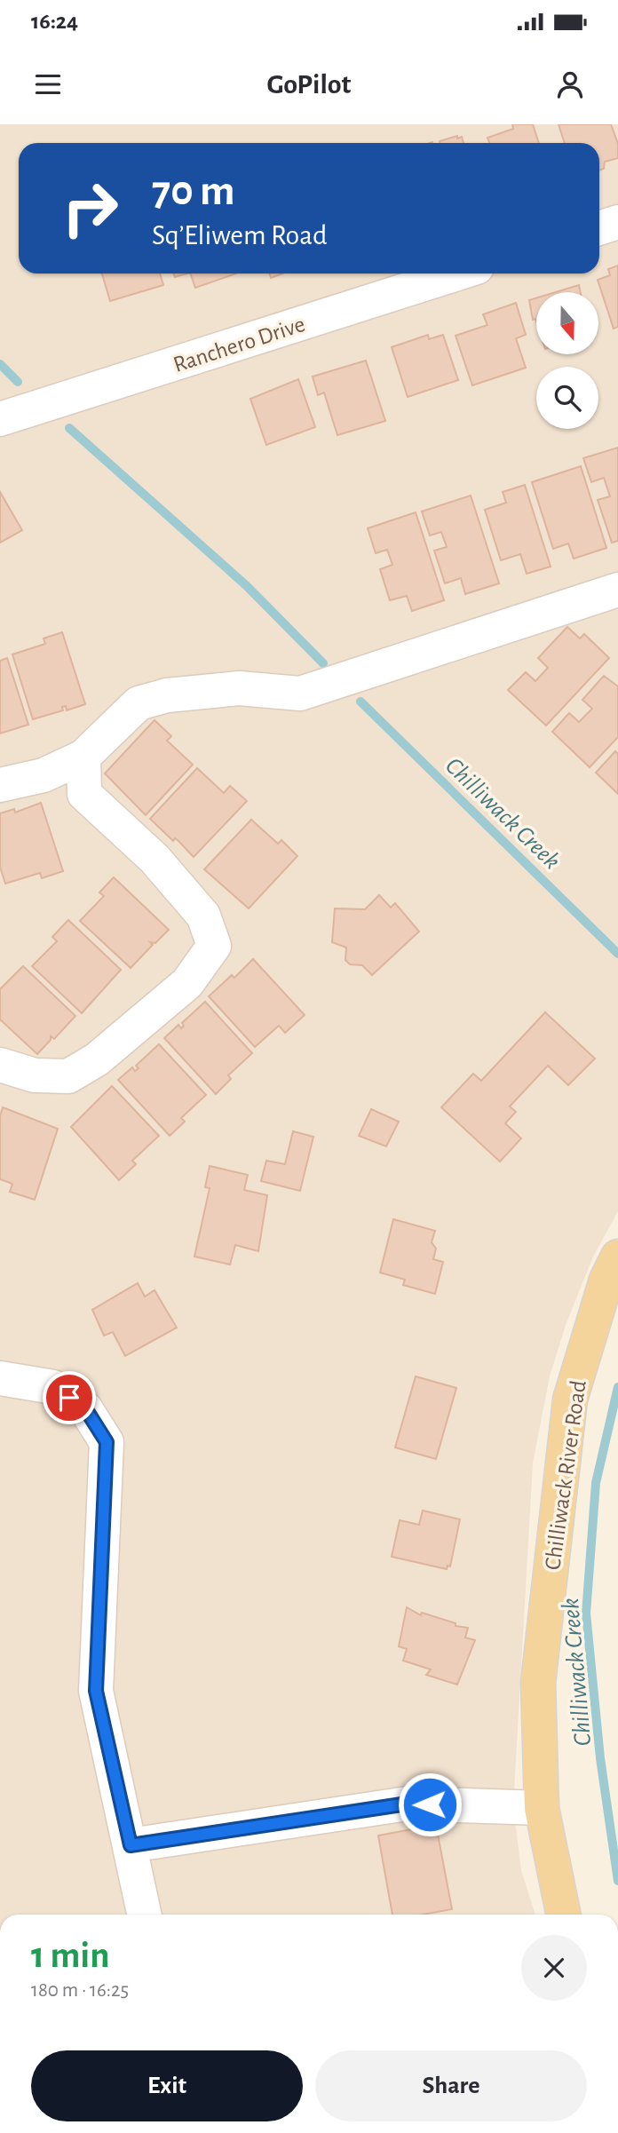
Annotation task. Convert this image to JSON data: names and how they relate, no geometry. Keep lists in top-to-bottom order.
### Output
{
  "streets": {
    "main road": ["Chilliwack River Road"],
    "street": ["Ranchero Drive"]
  },
  "water": ["Chilliwack Creek"],
  "north": "bottom",
  "page": {
    "status": "16:24",
    "header": "GoPilot",
    "turn": ["70 m", "Sq’Eliwem Road"],
    "heading": ["1 min", "180 m · 16:25"],
    "buttons": ["Exit", "Share"]
  }
}
